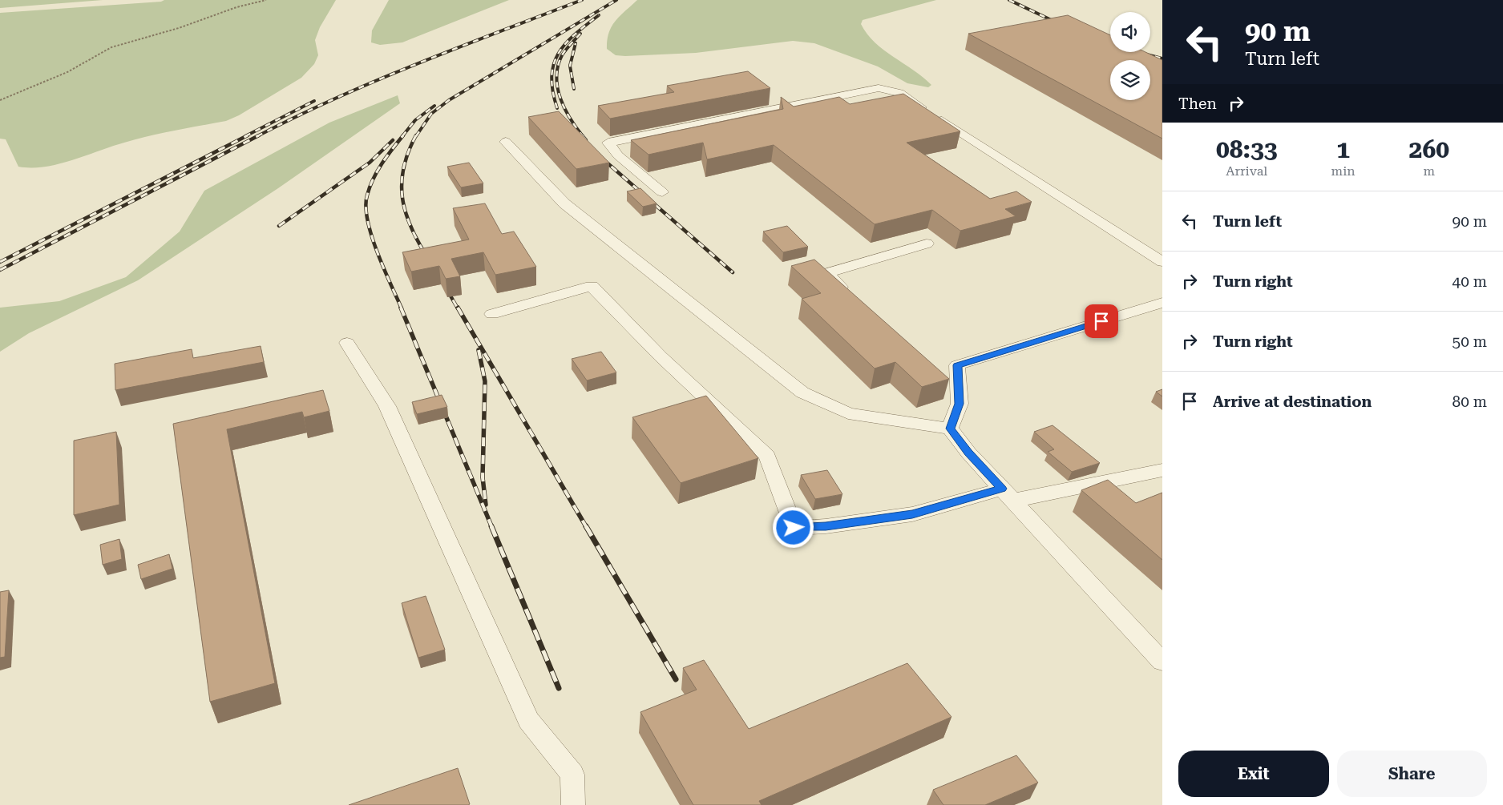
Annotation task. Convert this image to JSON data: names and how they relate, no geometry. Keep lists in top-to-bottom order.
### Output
{
  "page": {
    "turn": ["90 m", "Turn left"],
    "then": "Then",
    "eta": [
      "08:33",
      "Arrival",
      "1",
      "min",
      "260",
      "m"
    ],
    "list": [
      {
        "name": "Turn left",
        "value": "90 m"
      },
      {
        "name": "Turn right",
        "value": "40 m"
      },
      {
        "name": "Turn right",
        "value": "50 m"
      },
      {
        "name": "Arrive at destination",
        "value": "80 m"
      }
    ],
    "buttons": ["Exit", "Share"]
  }
}
